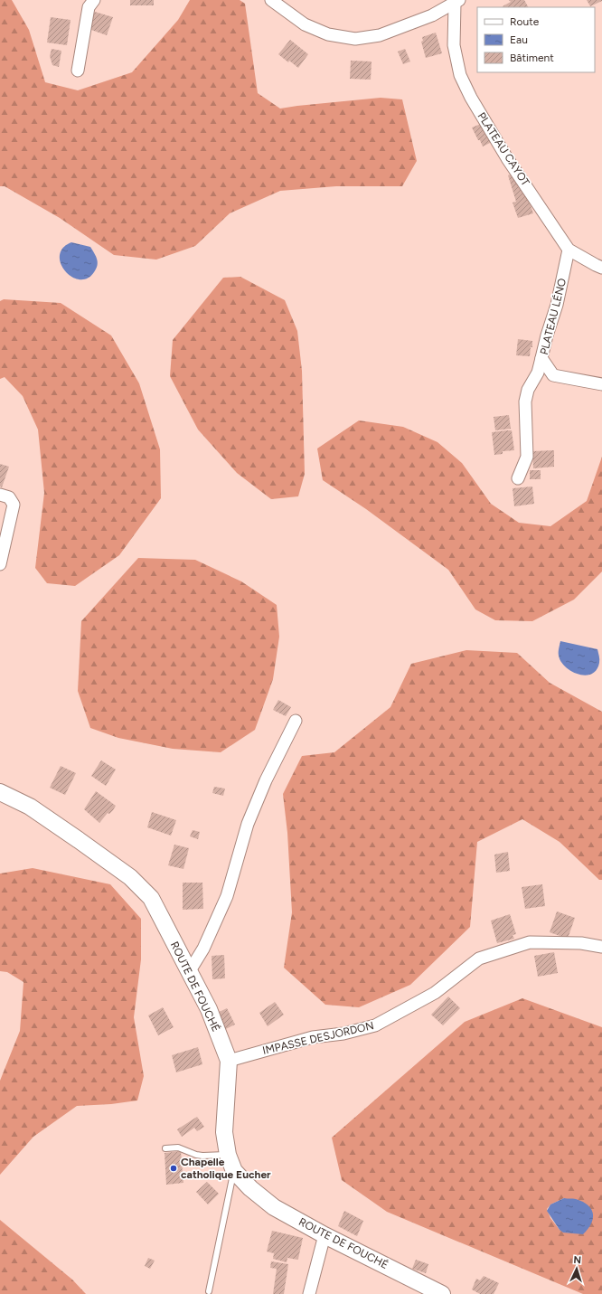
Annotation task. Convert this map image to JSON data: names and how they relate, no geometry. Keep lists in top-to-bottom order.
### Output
{
  "streets": {
    "main road": ["ROUTE DE FOUCHÉ"],
    "street": ["PLATEAU CAYOT", "PLATEAU LÉNO", "IMPASSE DESJORDON"]
  },
  "crossings": [
    ["PLATEAU CAYOT", "PLATEAU LÉNO"],
    ["ROUTE DE FOUCHÉ", "IMPASSE DESJORDON"]
  ],
  "places": ["Chapelle catholique Eucher"],
  "legend": ["Route", "Eau", "Bâtiment"],
  "north": "top"
}
